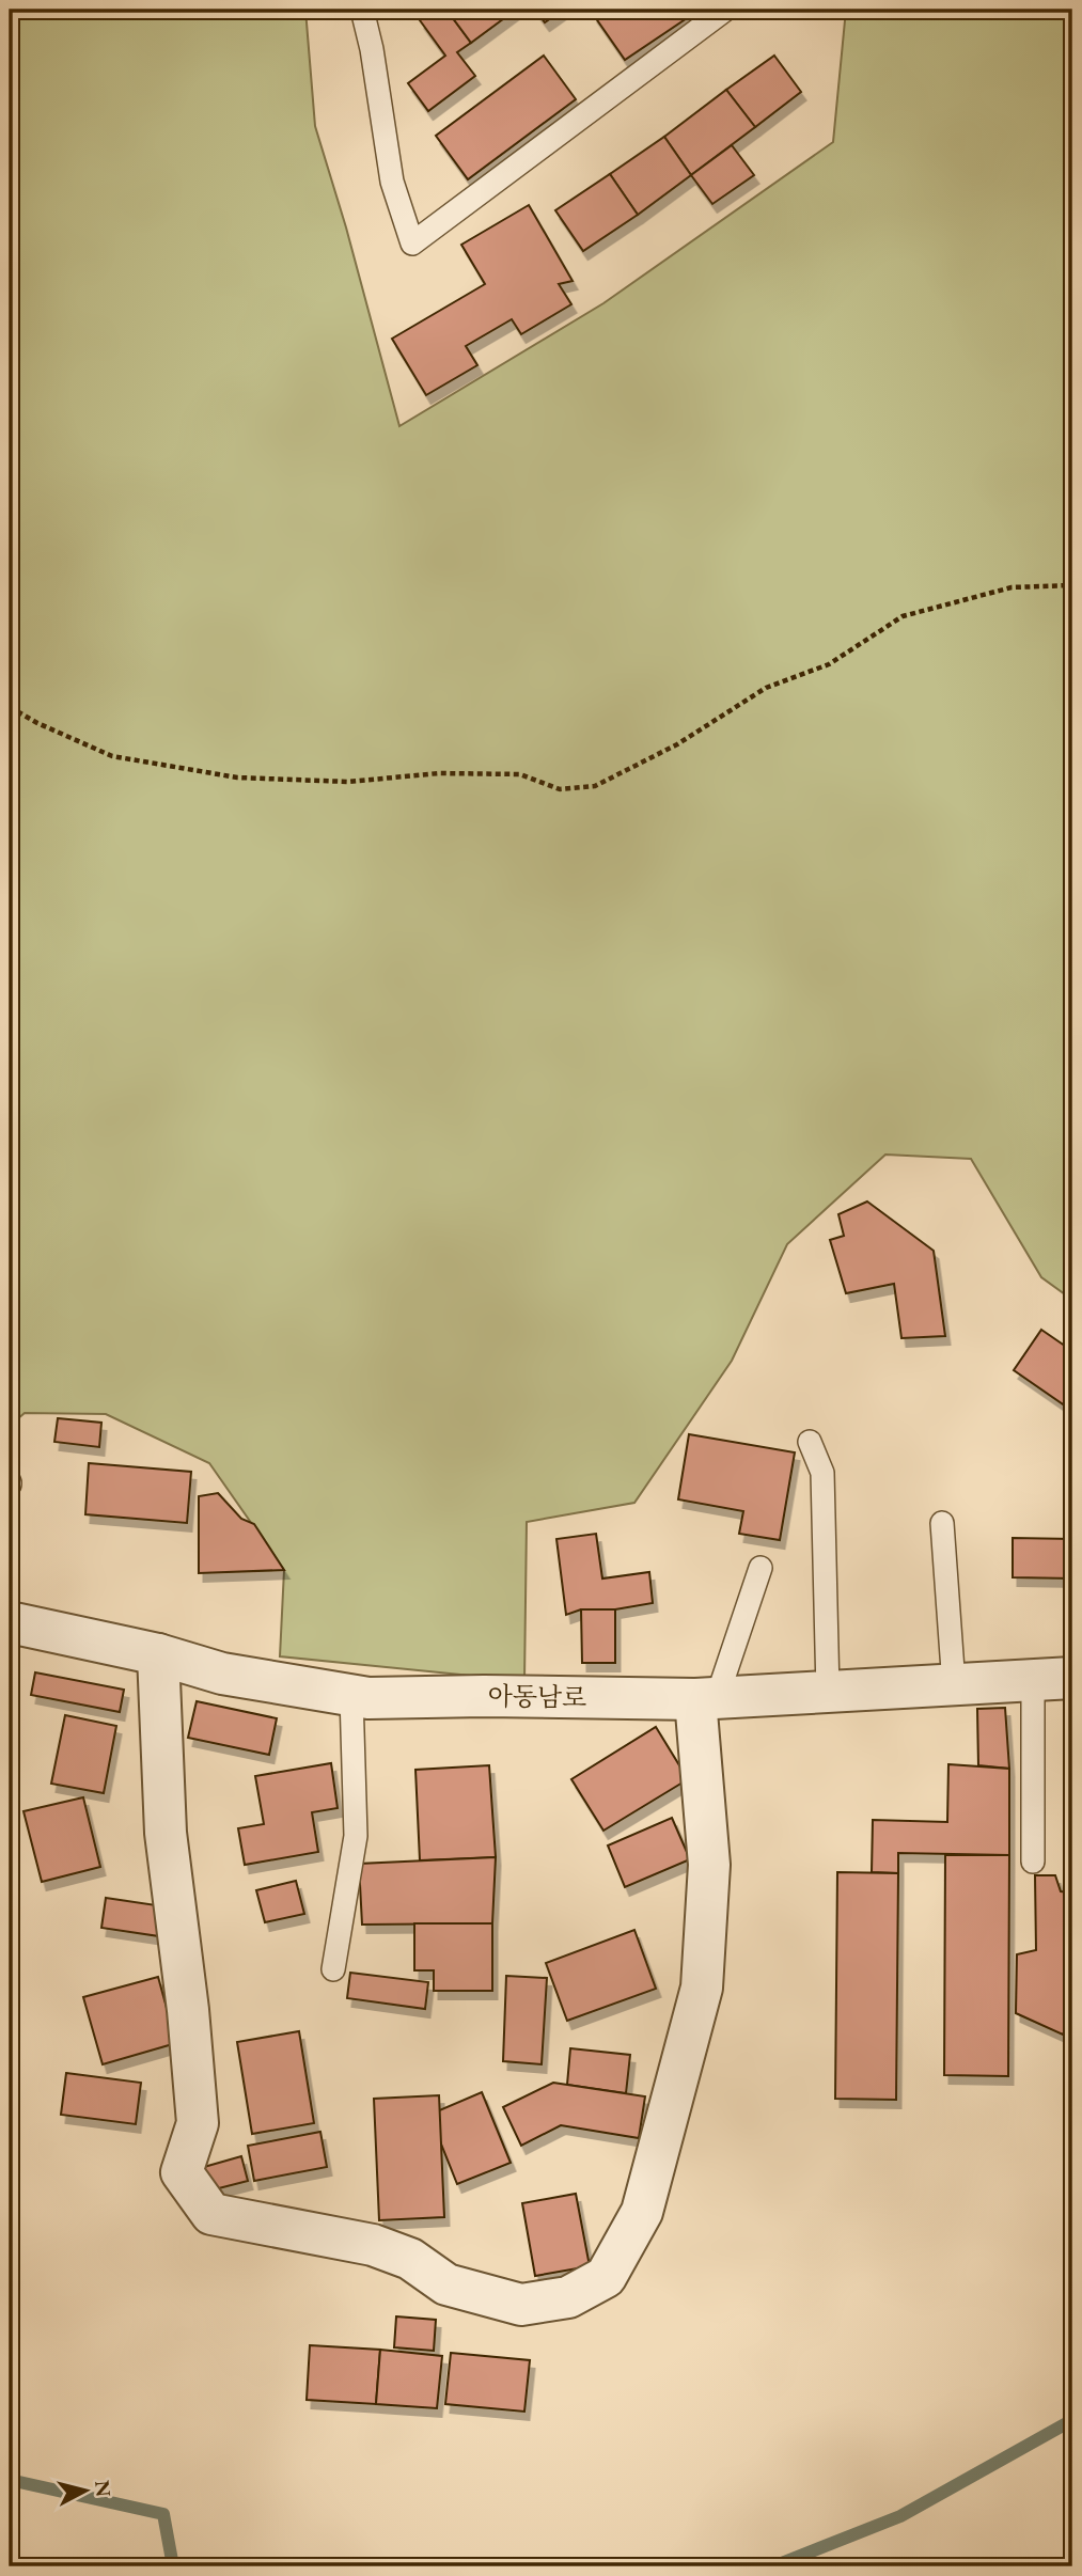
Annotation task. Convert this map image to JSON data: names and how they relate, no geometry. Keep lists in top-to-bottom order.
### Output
{
  "streets": {
    "street": ["아동남로"]
  },
  "north": "right"
}
